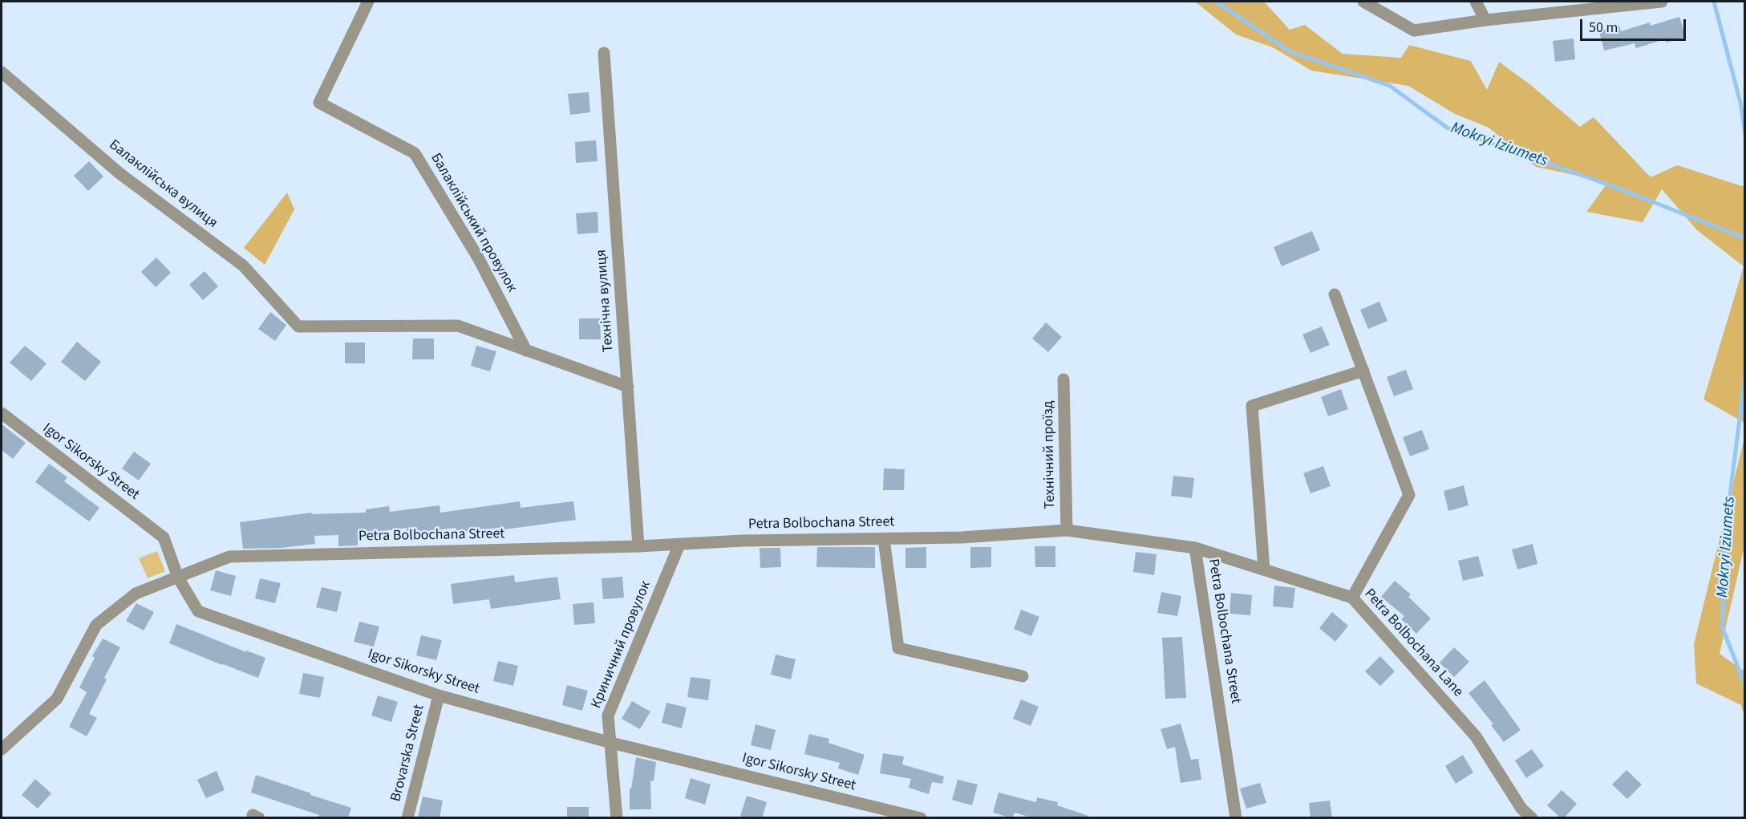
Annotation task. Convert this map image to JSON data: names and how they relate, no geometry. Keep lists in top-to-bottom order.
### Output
{
  "streets": {
    "street": [
      "Балаклійська вулиця",
      "Балаклійський провулок",
      "Технічна вулиця",
      "Технічний проїзд",
      "Igor Sikorsky Street",
      "Petra Bolbochana Street",
      "Petra Bolbochana Lane",
      "Криничний провулок",
      "Brovarska Street"
    ]
  },
  "crossings": [
    ["Балаклійська вулиця", "Балаклійський провулок"],
    ["Технічна вулиця", "Petra Bolbochana Street"],
    ["Технічний проїзд", "Petra Bolbochana Street"],
    ["Igor Sikorsky Street", "Petra Bolbochana Street"],
    ["Igor Sikorsky Street", "Криничний провулок"],
    ["Igor Sikorsky Street", "Brovarska Street"],
    ["Petra Bolbochana Street", "Petra Bolbochana Lane"],
    ["Petra Bolbochana Street", "Криничний провулок"]
  ],
  "water": ["Mokryi Iziumets"],
  "scale_bar": "50 m"
}
